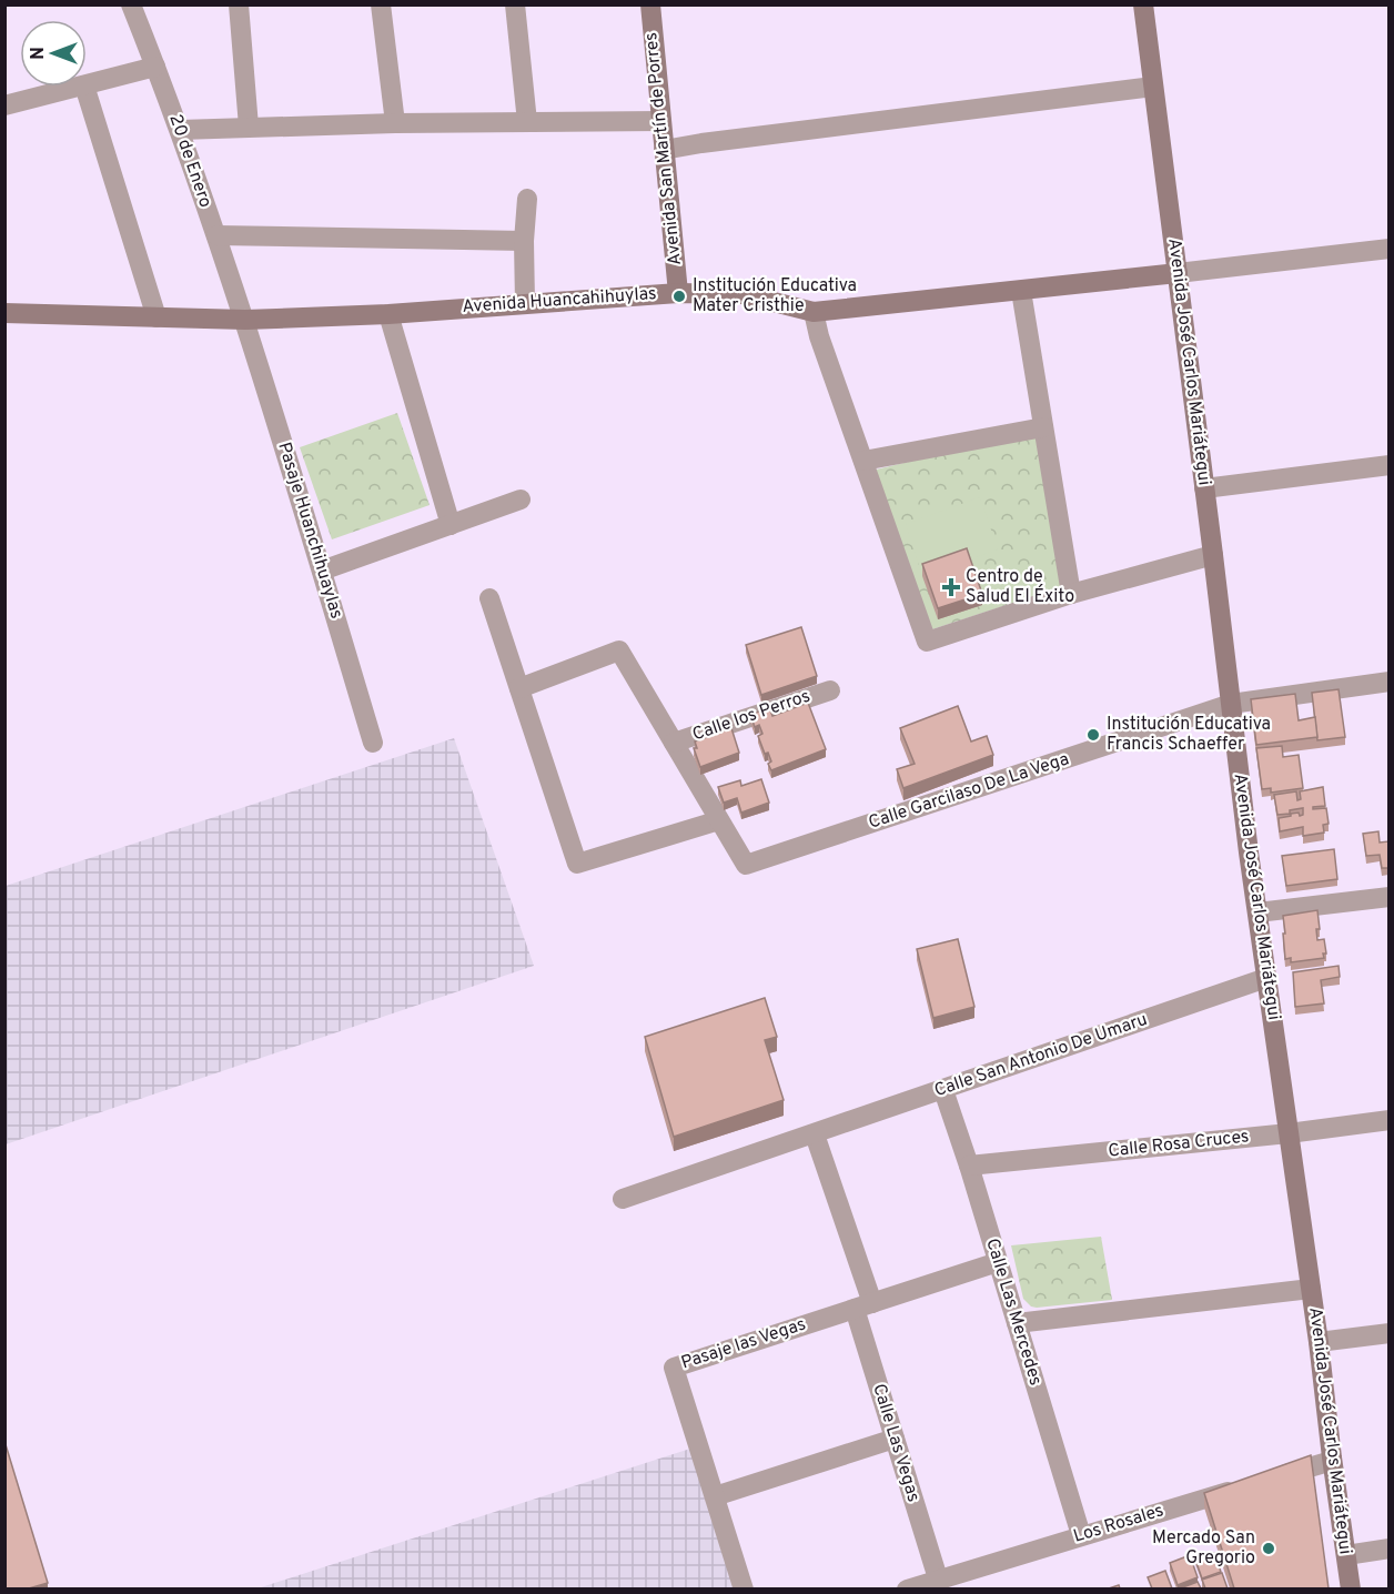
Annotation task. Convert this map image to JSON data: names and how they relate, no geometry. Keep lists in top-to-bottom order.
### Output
{
  "streets": {
    "street": [
      "Avenida San Martín de Porres",
      "20 de Enero",
      "Avenida Huancahihuylas",
      "Avenida José Carlos Mariátegui",
      "Pasaje Huanchihuaylas",
      "Calle los Perros",
      "Calle Garcilaso De La Vega",
      "Calle San Antonio De Umaru",
      "Calle Rosa Cruces",
      "Calle Las Mercedes",
      "Pasaje las Vegas",
      "Calle Las Vegas",
      "Los Rosales"
    ]
  },
  "crossings": [
    ["Avenida San Martín de Porres", "Avenida Huancahihuylas"],
    ["20 de Enero", "Avenida Huancahihuylas"],
    ["20 de Enero", "Pasaje Huanchihuaylas"],
    ["Avenida Huancahihuylas", "Avenida José Carlos Mariátegui"],
    ["Avenida Huancahihuylas", "Pasaje Huanchihuaylas"],
    ["Avenida José Carlos Mariátegui", "Calle Garcilaso De La Vega"],
    ["Avenida José Carlos Mariátegui", "Calle San Antonio De Umaru"],
    ["Avenida José Carlos Mariátegui", "Calle Rosa Cruces"],
    ["Calle San Antonio De Umaru", "Calle Las Mercedes"],
    ["Calle San Antonio De Umaru", "Calle Las Vegas"],
    ["Calle Rosa Cruces", "Calle Las Mercedes"],
    ["Calle Las Mercedes", "Pasaje las Vegas"],
    ["Calle Las Mercedes", "Los Rosales"],
    ["Pasaje las Vegas", "Calle Las Vegas"],
    ["Calle Las Vegas", "Los Rosales"]
  ],
  "places": {
    "other": ["Institución Educativa Mater Cristhie", "Institución Educativa Francis Schaeffer", "Mercado San Gregorio"],
    "health": ["Centro de Salud El Éxito"]
  },
  "north": "left"
}
